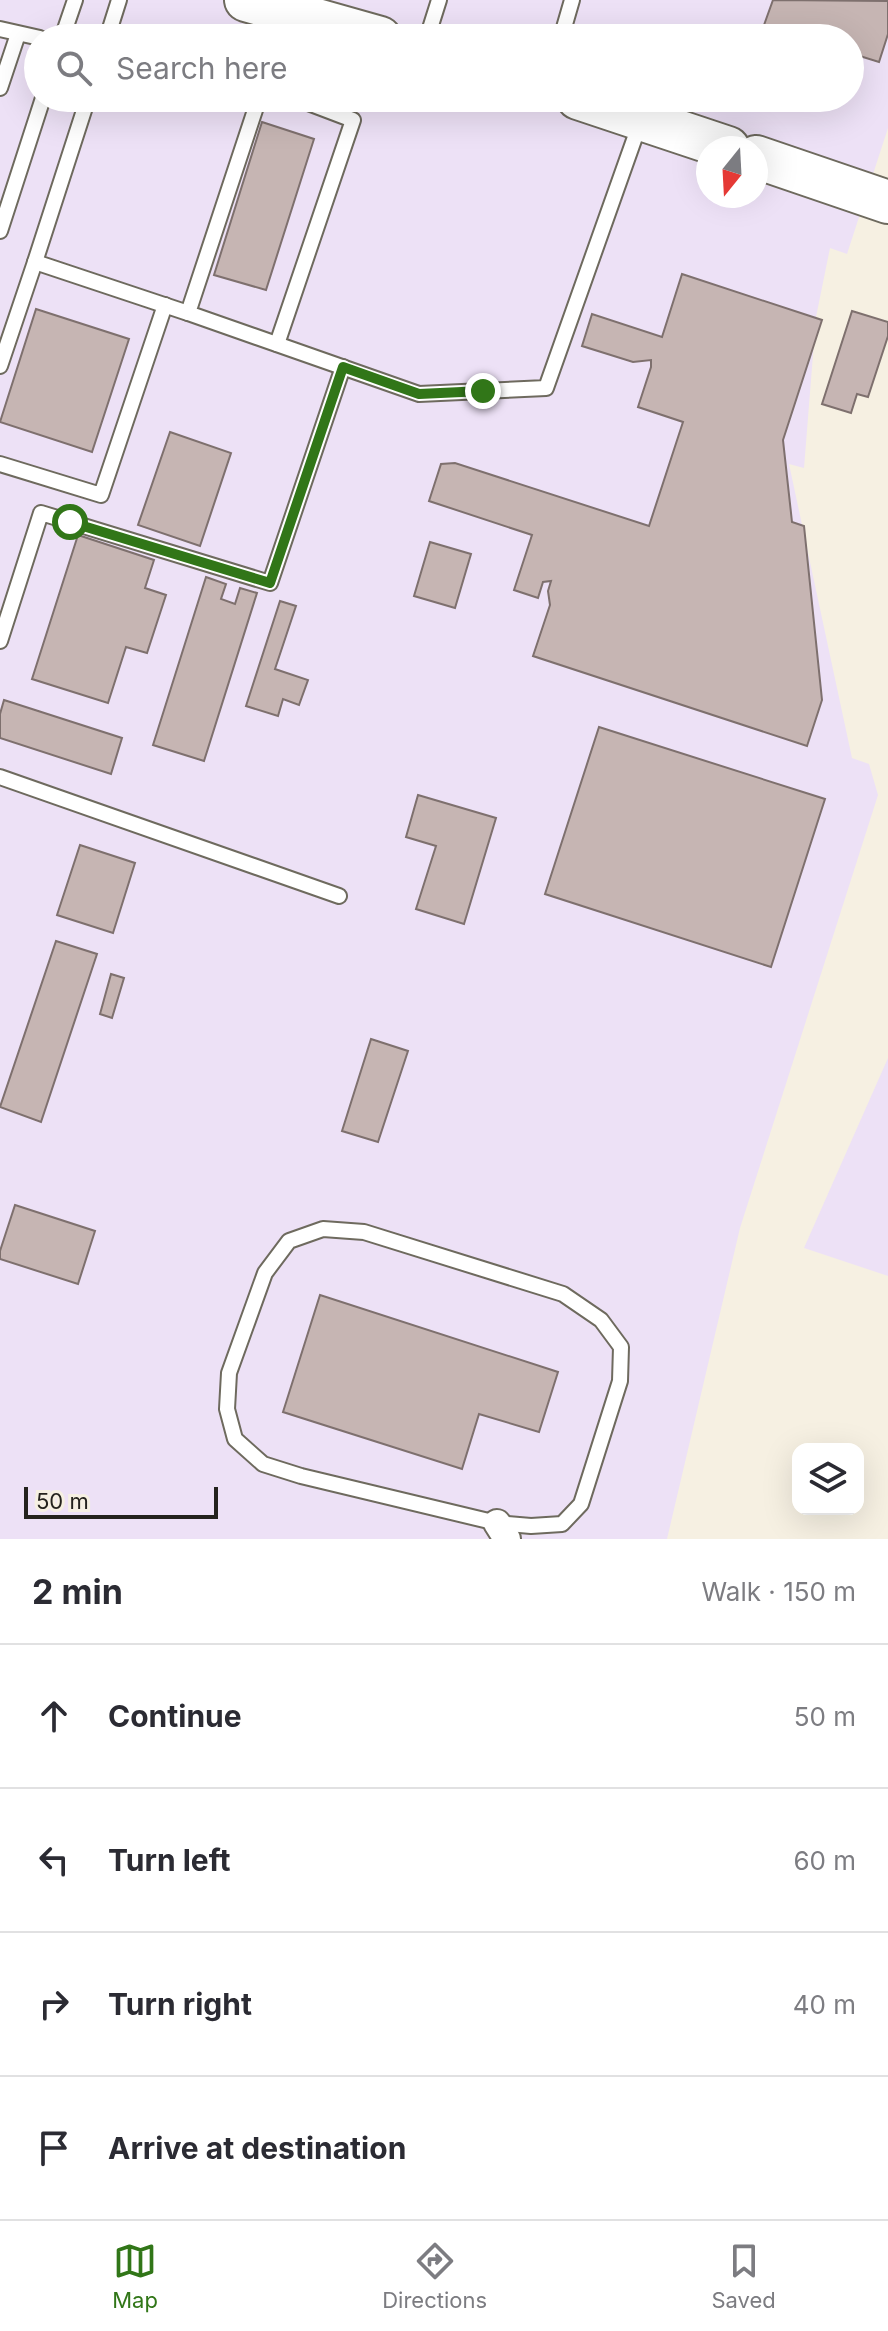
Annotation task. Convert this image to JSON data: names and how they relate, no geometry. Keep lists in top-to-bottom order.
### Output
{
  "scale_bar": "50 m",
  "north": "bottom",
  "page": {
    "search": "Search here",
    "scale": "50 m",
    "heading": ["2 min", "Walk · 150 m"],
    "list": [
      ["Continue", "50 m"],
      ["Turn left", "60 m"],
      ["Turn right", "40 m"],
      "Arrive at destination"
    ],
    "nav": ["Map", "Directions", "Saved"]
  }
}
